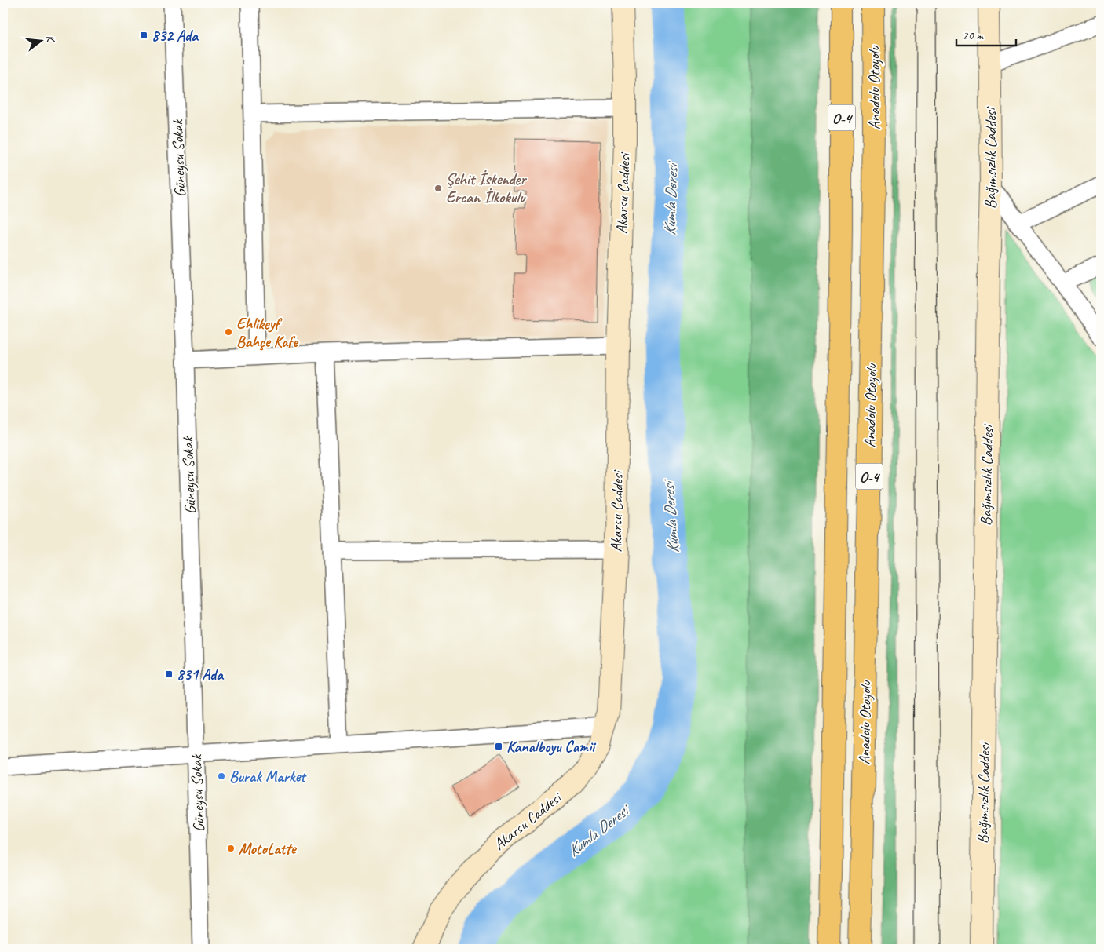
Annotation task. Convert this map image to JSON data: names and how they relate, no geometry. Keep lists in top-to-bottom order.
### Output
{
  "streets": {
    "highway": ["Anadolu Otoyolu", "O-4"],
    "street": ["Güneysu Sokak", "Bağımsızlık Caddesi", "Akarsu Caddesi"]
  },
  "water": ["Kumla Deresi"],
  "places": {
    "transit": ["832 Ada", "831 Ada", "Kanalboyu Camii"],
    "other": [
      "Şehit İskender Ercan İlkokulu",
      "Ehlikeyf Bahçe Kafe",
      "Burak Market",
      "MotoLatte"
    ]
  },
  "scale_bar": "20 m",
  "north": "right"
}
